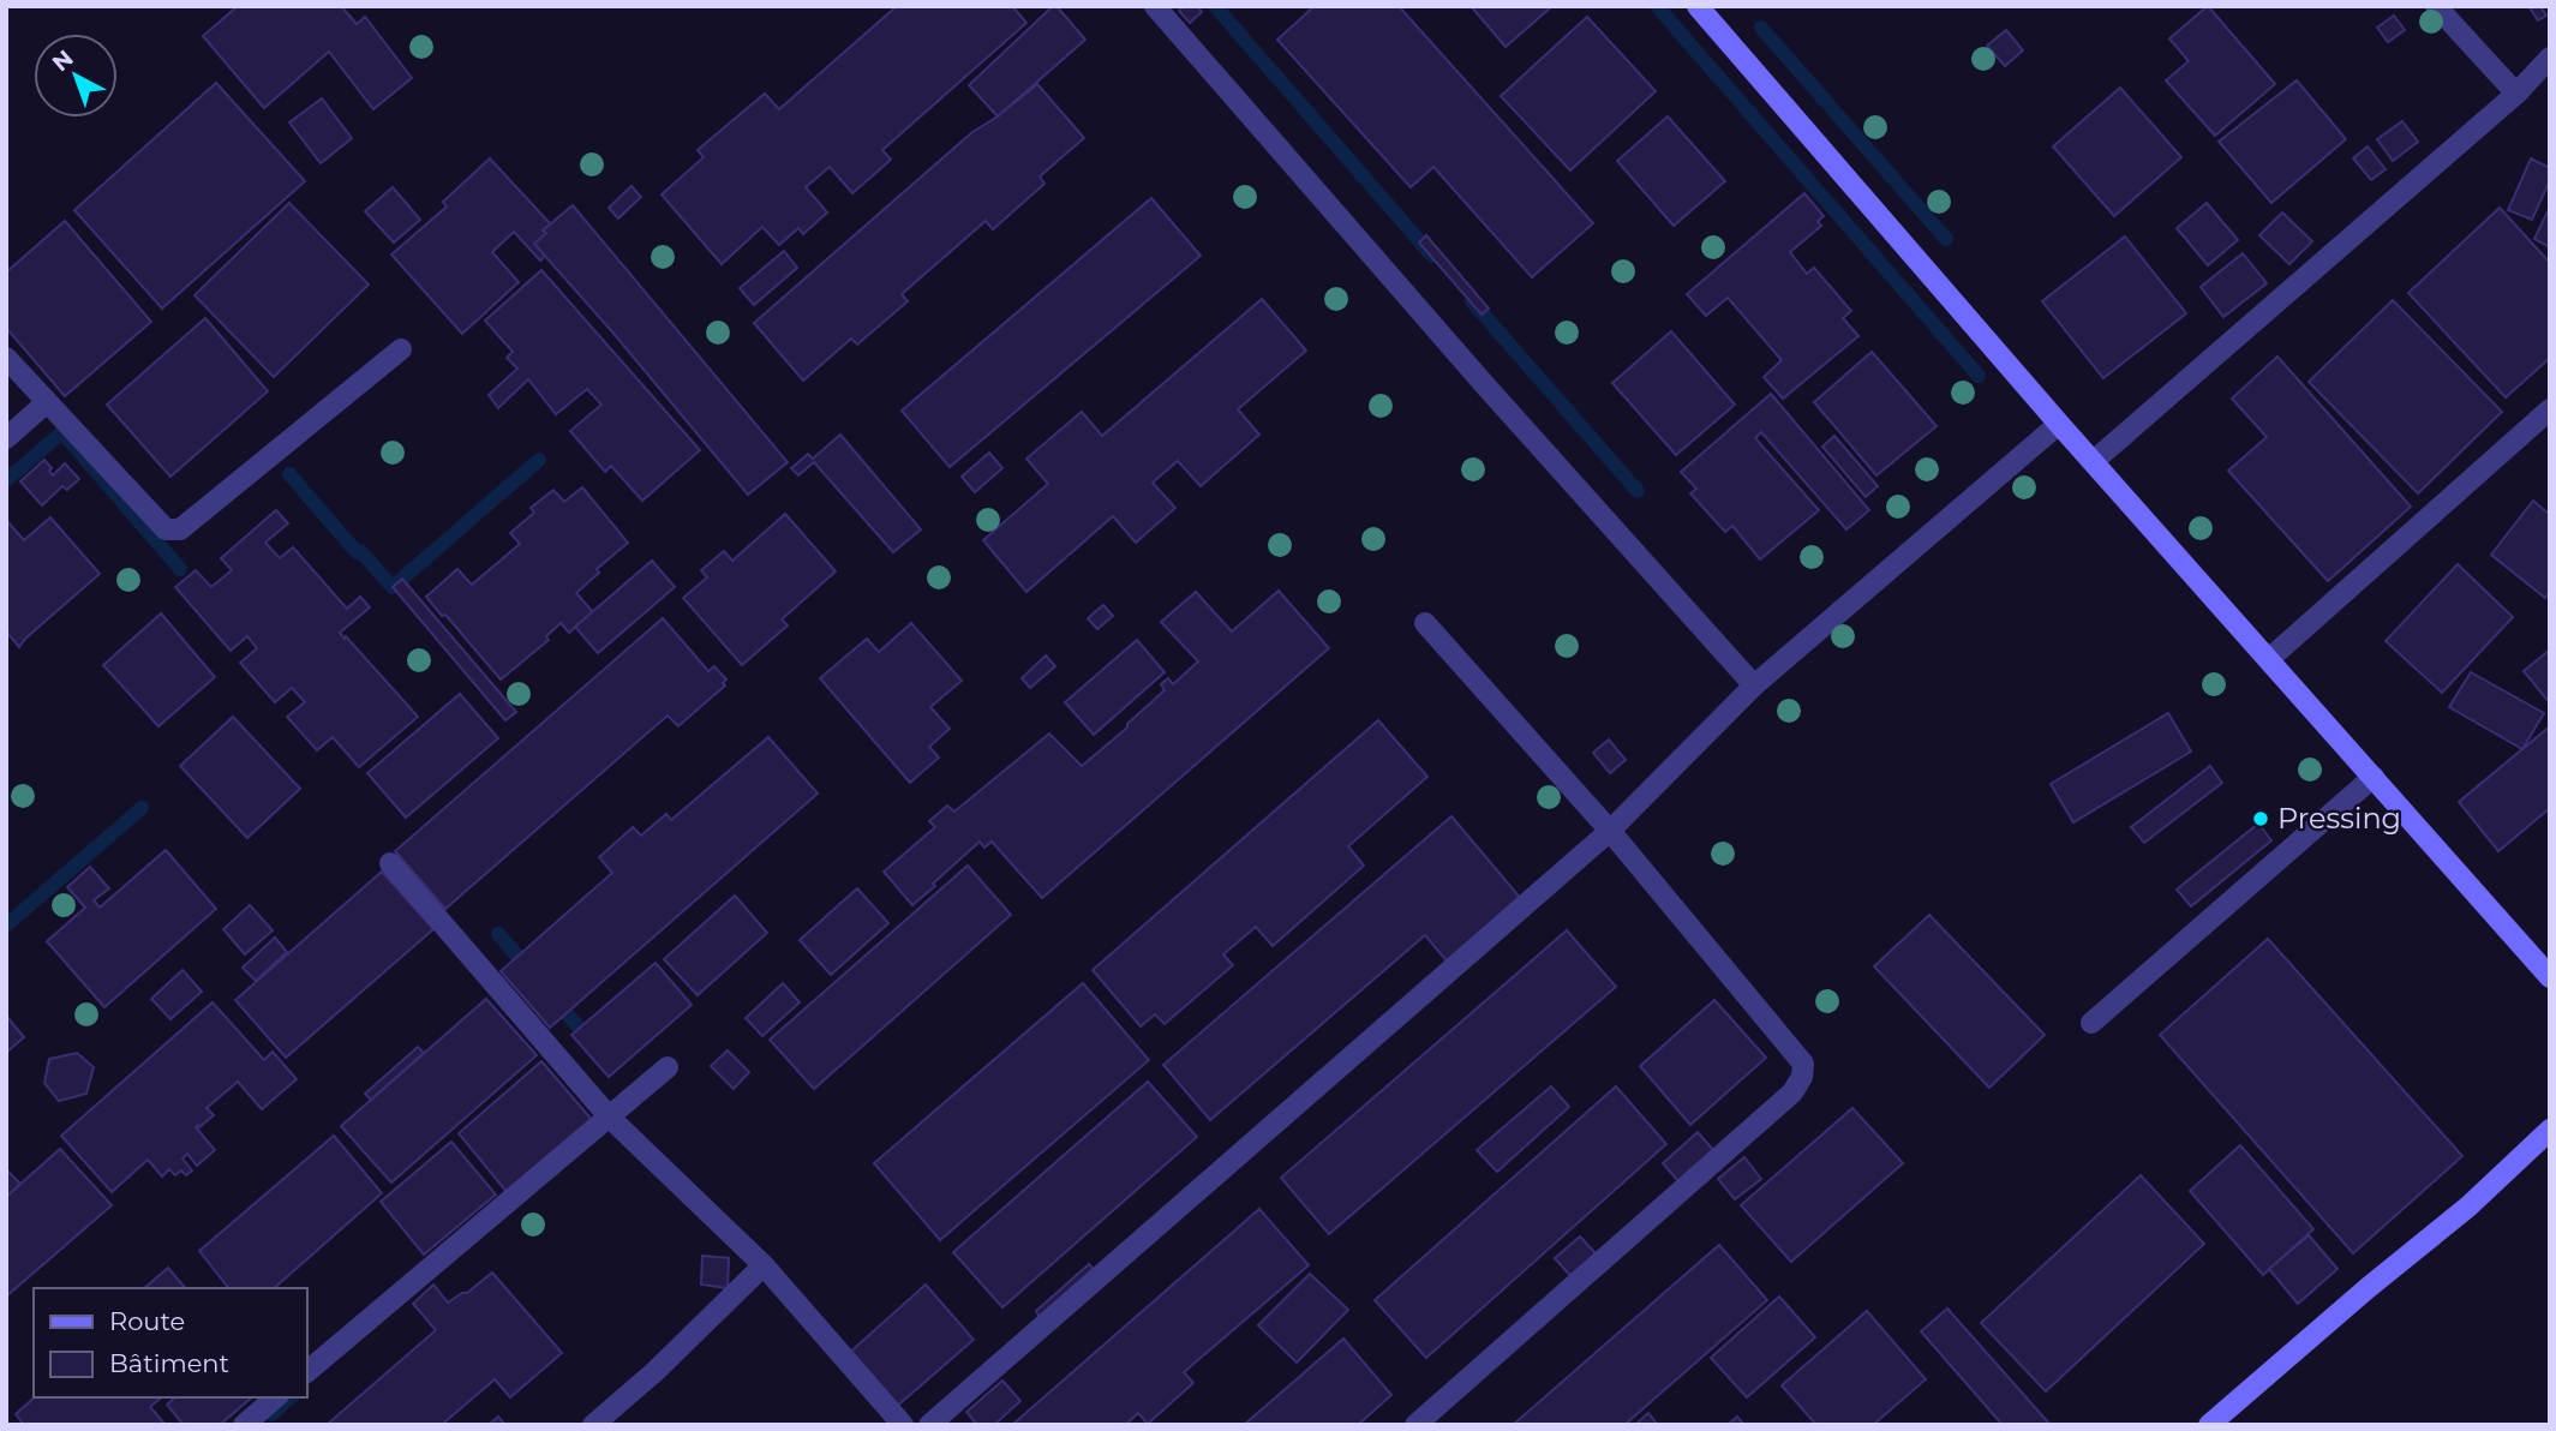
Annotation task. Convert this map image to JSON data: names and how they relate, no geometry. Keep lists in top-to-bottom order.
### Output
{
  "places": ["Pressing"],
  "legend": ["Route", "Bâtiment"],
  "north": "top left"
}
